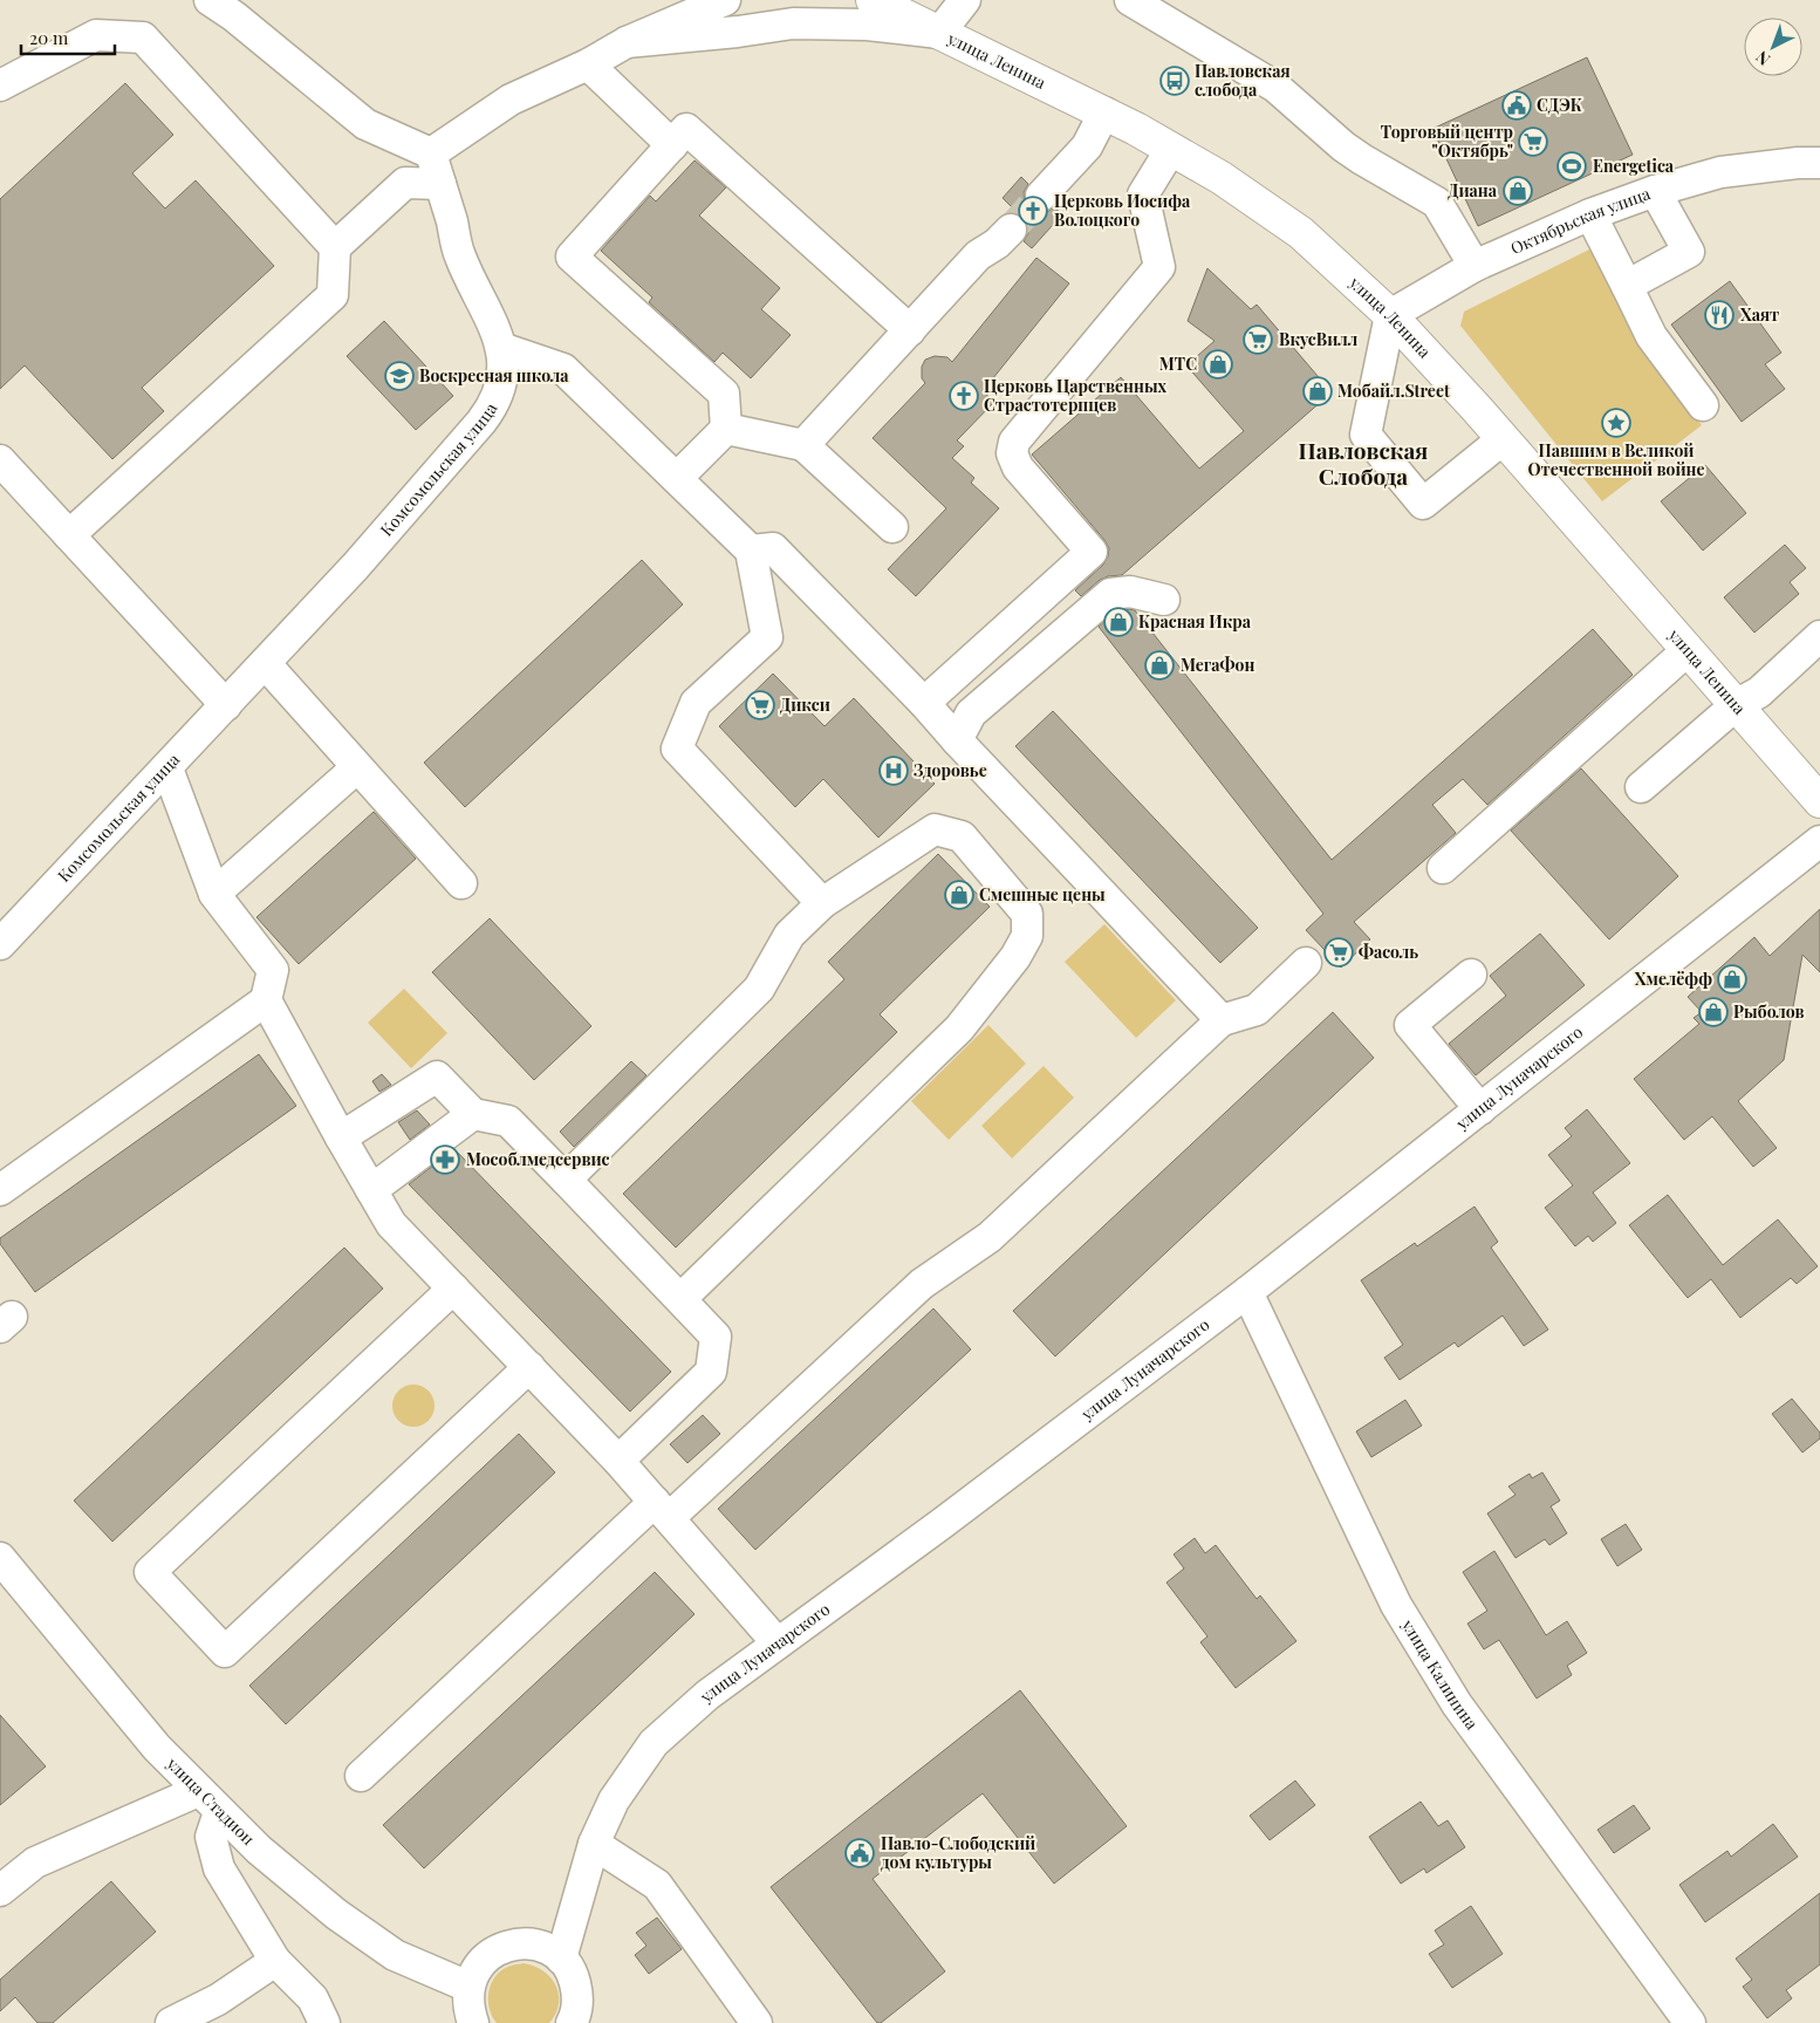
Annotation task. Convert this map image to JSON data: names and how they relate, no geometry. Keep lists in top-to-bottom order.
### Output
{
  "streets": {
    "main road": ["улица Ленина"],
    "street": [
      "Октябрьская улица",
      "Комсомольская улица",
      "улица Луначарского",
      "улица Калинина",
      "улица Стадион"
    ]
  },
  "crossings": [
    ["улица Ленина", "Октябрьская улица"],
    ["улица Луначарского", "улица Калинина"]
  ],
  "districts": ["Павловская Слобода"],
  "places": {
    "bus stop": ["Павловская слобода"],
    "public building": ["СДЭК", "Павло-Слободский дом культуры"],
    "supermarket": [
      "Торговый центр \"Октябрь\"",
      "ВкусВилл",
      "Дикси",
      "Фасоль"
    ],
    "sports": ["Energetica"],
    "shop": [
      "Диана",
      "МТС",
      "Мобайл.Street",
      "Красная Икра",
      "МегаФон",
      "Смешные цены",
      "Хмелёфф",
      "Рыболов"
    ],
    "church": ["Церковь Иосифа Волоцкого", "Церковь Царственных Страстотерпцев"],
    "restaurant": ["Хаят"],
    "school or university": ["Воскресная школа"],
    "place": ["Павшим в Великой Отечественной войне"],
    "hospital": ["Здоровье"],
    "pharmacy": ["Мособлмедсервис"]
  },
  "scale_bar": "20 m",
  "north": "bottom left"
}
